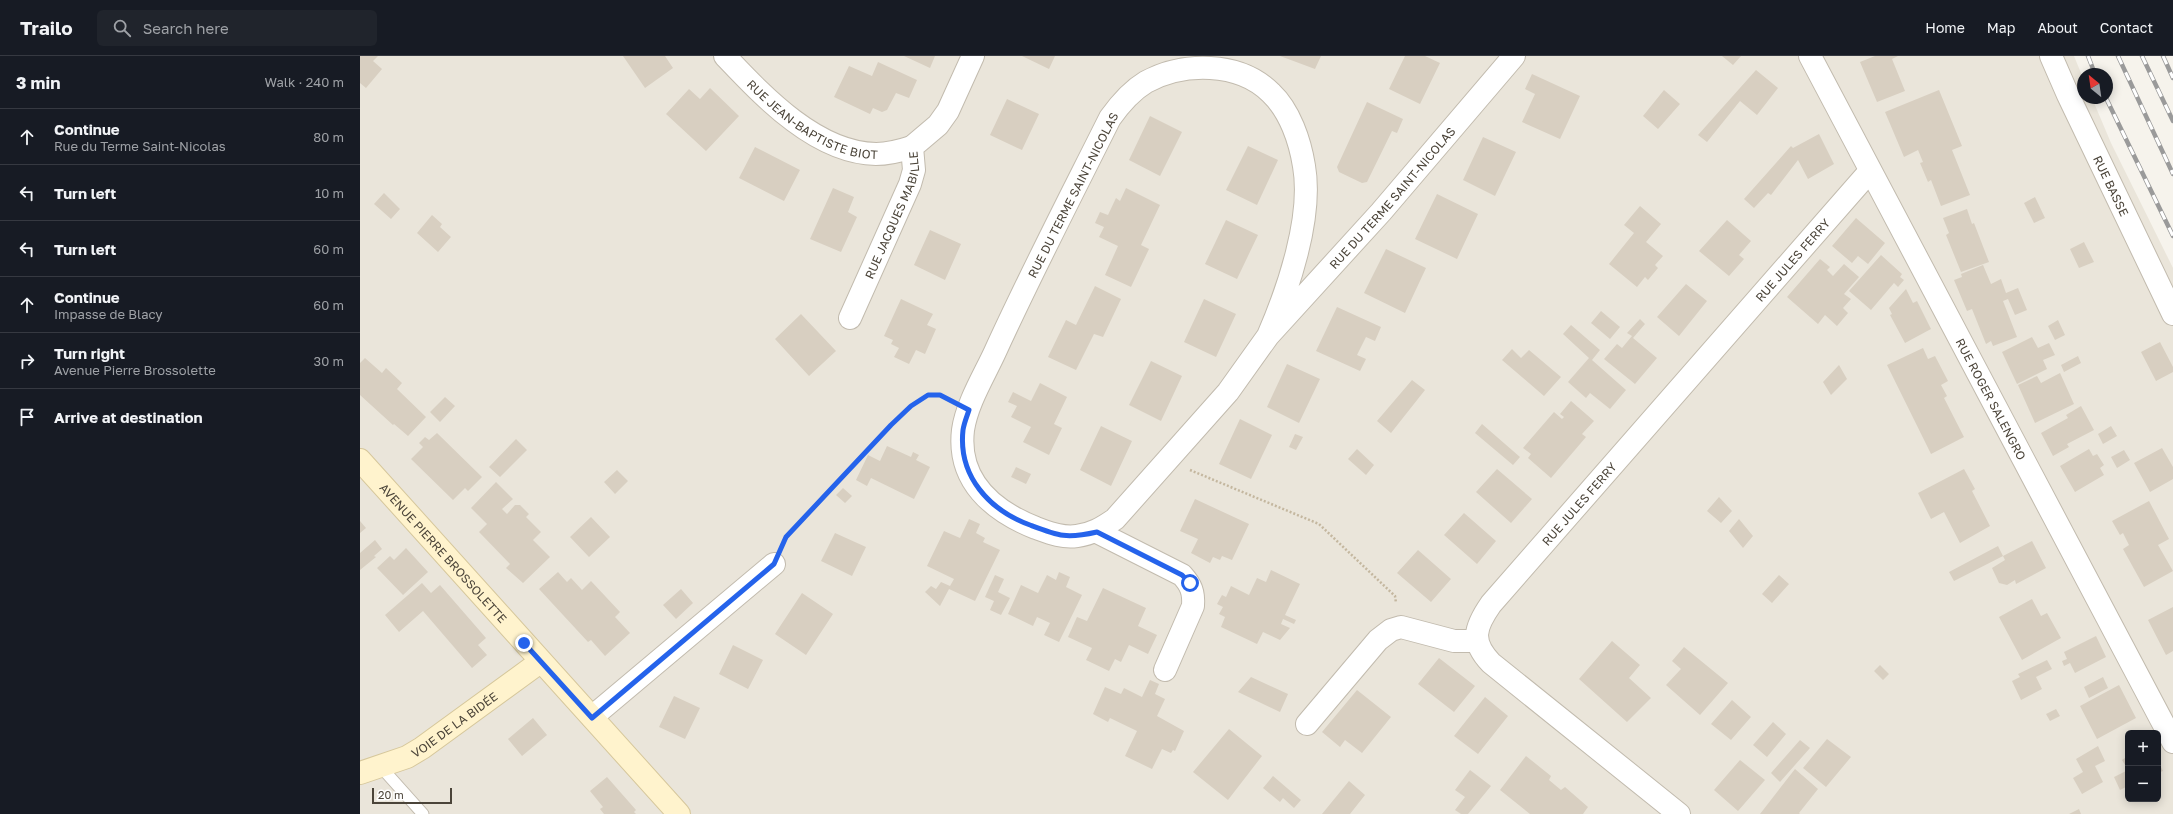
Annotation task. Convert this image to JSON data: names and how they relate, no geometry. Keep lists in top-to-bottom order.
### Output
{
  "streets": {
    "main road": ["AVENUE PIERRE BROSSOLETTE", "VOIE DE LA BIDÉE"],
    "street": [
      "RUE JEAN-BAPTISTE BIOT",
      "RUE BASSE",
      "RUE DU TERME SAINT-NICOLAS",
      "RUE JACQUES MABILLE",
      "RUE JULES FERRY",
      "RUE ROGER SALENGRO"
    ]
  },
  "crossings": [
    ["RUE JEAN-BAPTISTE BIOT", "RUE JACQUES MABILLE"],
    ["RUE JULES FERRY", "RUE ROGER SALENGRO"],
    ["AVENUE PIERRE BROSSOLETTE", "VOIE DE LA BIDÉE"]
  ],
  "scale_bar": "20 m",
  "north": "top left",
  "page": {
    "header": "Trailo",
    "search": "Search here",
    "nav": [
      "Home",
      "Map",
      "About",
      "Contact"
    ],
    "heading": ["3 min", "Walk · 240 m"],
    "list": [
      ["Continue", "Rue du Terme Saint-Nicolas", "80 m"],
      ["Turn left", "10 m"],
      ["Turn left", "60 m"],
      ["Continue", "Impasse de Blacy", "60 m"],
      ["Turn right", "Avenue Pierre Brossolette", "30 m"],
      "Arrive at destination"
    ],
    "map_buttons": ["+", "−"],
    "scale": "20 m"
  }
}
